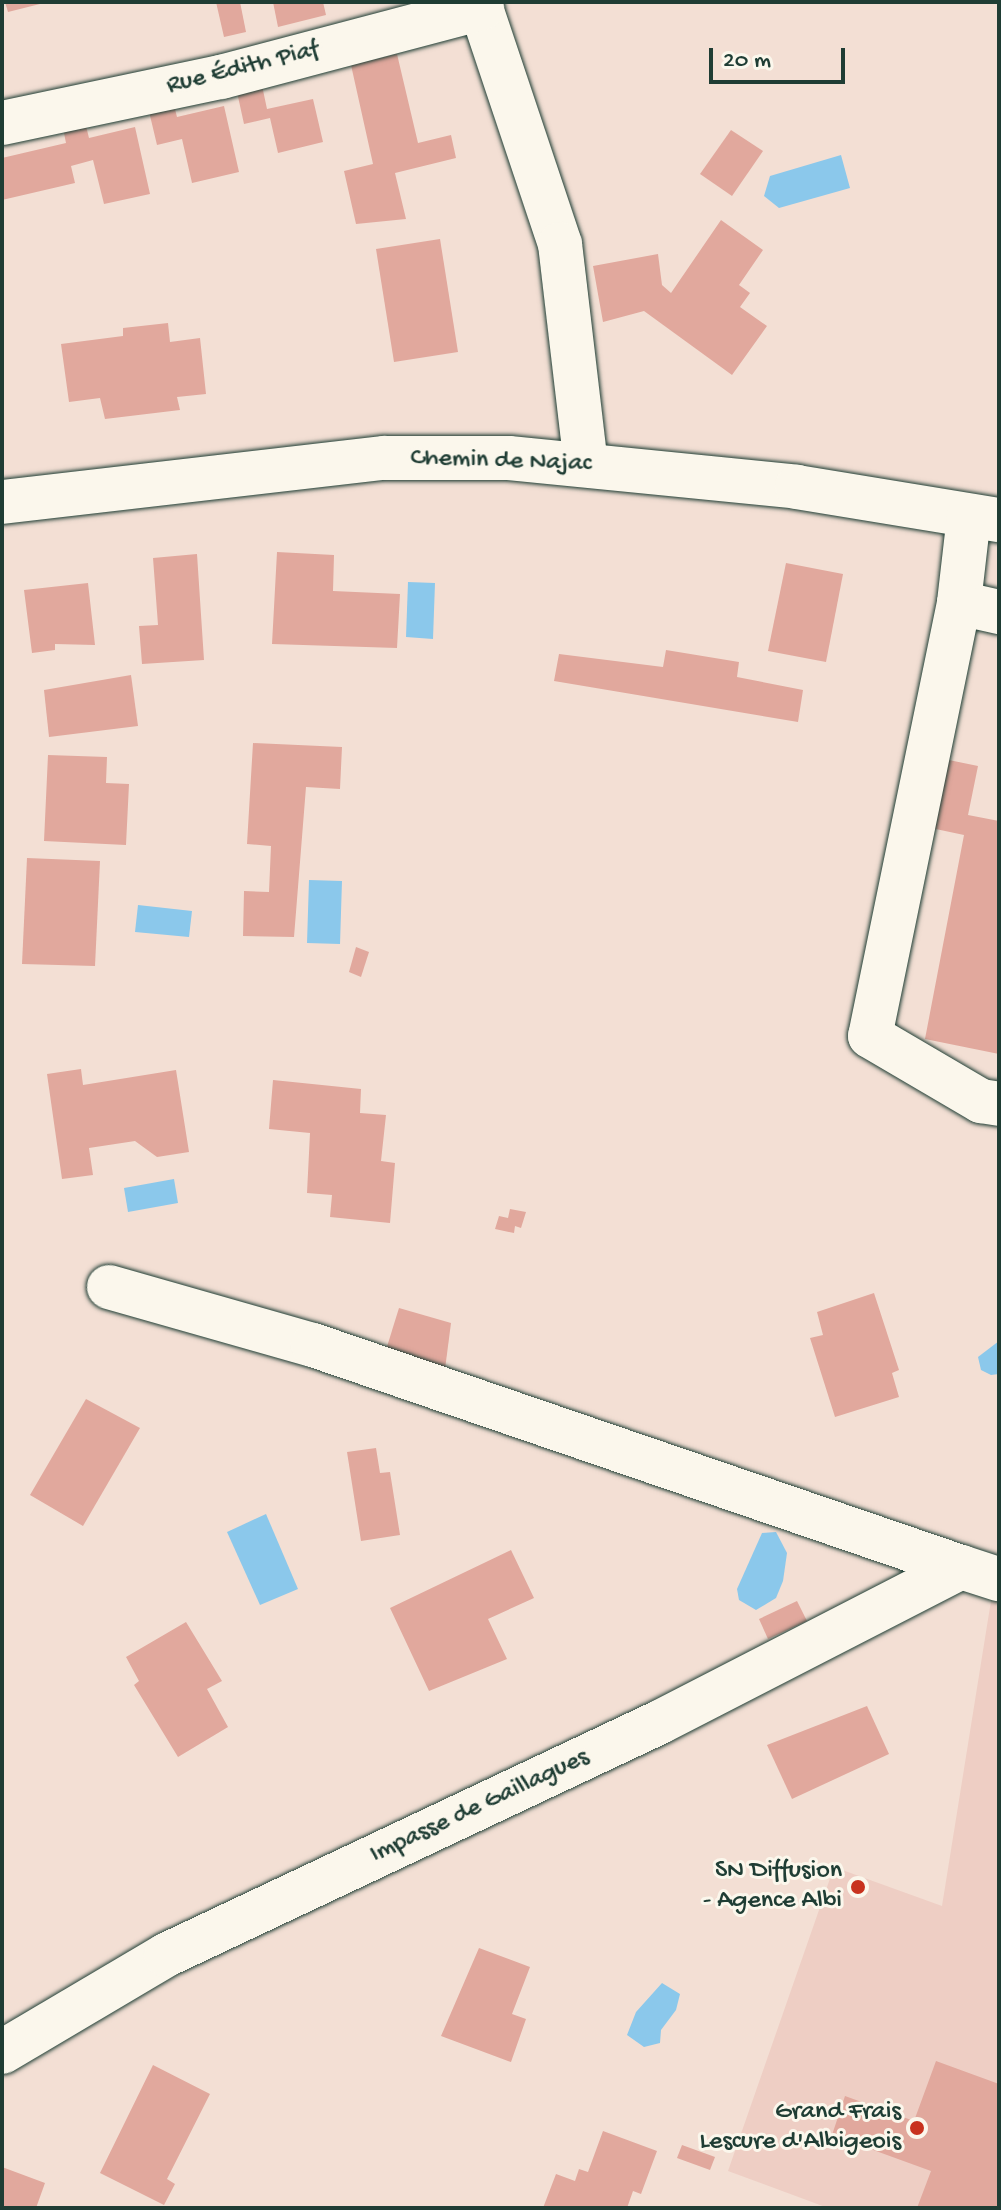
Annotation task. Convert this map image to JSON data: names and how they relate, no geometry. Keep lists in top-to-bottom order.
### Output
{
  "streets": {
    "street": ["Rue Édith Piaf", "Chemin de Najac", "Impasse de Gaillagues"]
  },
  "places": ["SN Diffusion - Agence Albi", "Grand Frais Lescure d'Albigeois"],
  "scale_bar": "20 m"
}
